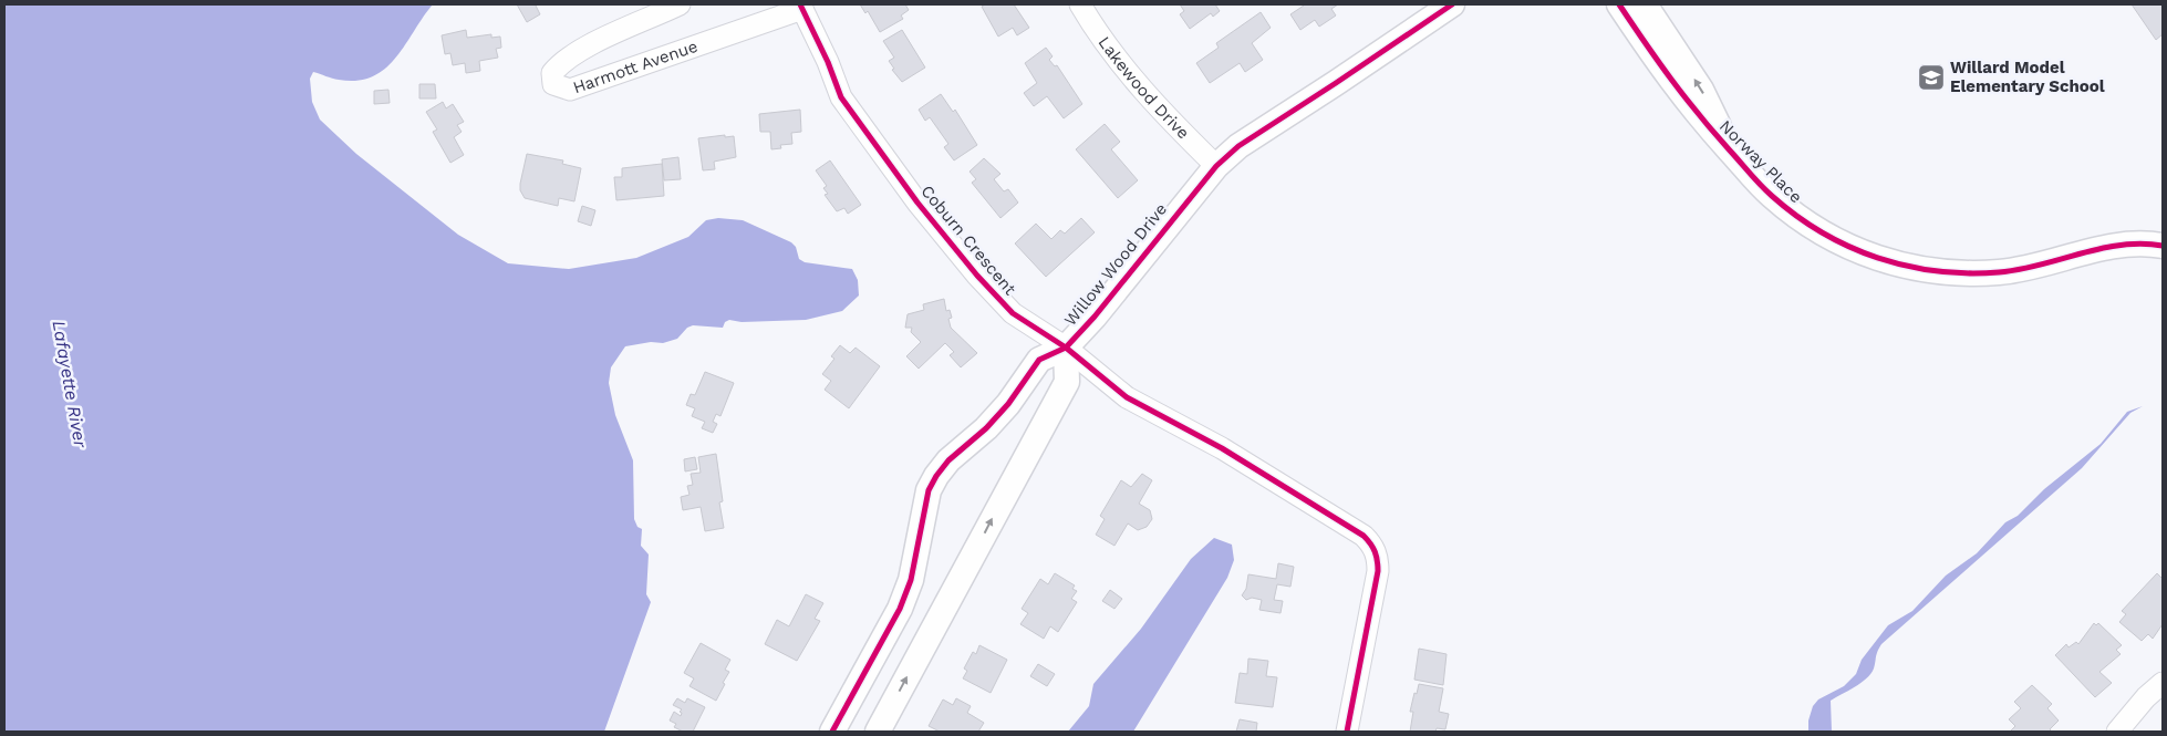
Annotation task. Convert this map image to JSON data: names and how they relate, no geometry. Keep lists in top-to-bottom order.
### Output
{
  "streets": {
    "street": [
      "Harmott Avenue",
      "Lakewood Drive",
      "Norway Place",
      "Coburn Crescent",
      "Willow Wood Drive"
    ]
  },
  "crossings": [
    ["Harmott Avenue", "Coburn Crescent"],
    ["Lakewood Drive", "Willow Wood Drive"],
    ["Coburn Crescent", "Willow Wood Drive"]
  ],
  "water": ["Lafayette River"],
  "places": {
    "school or university": ["Willard Model Elementary School"]
  }
}
